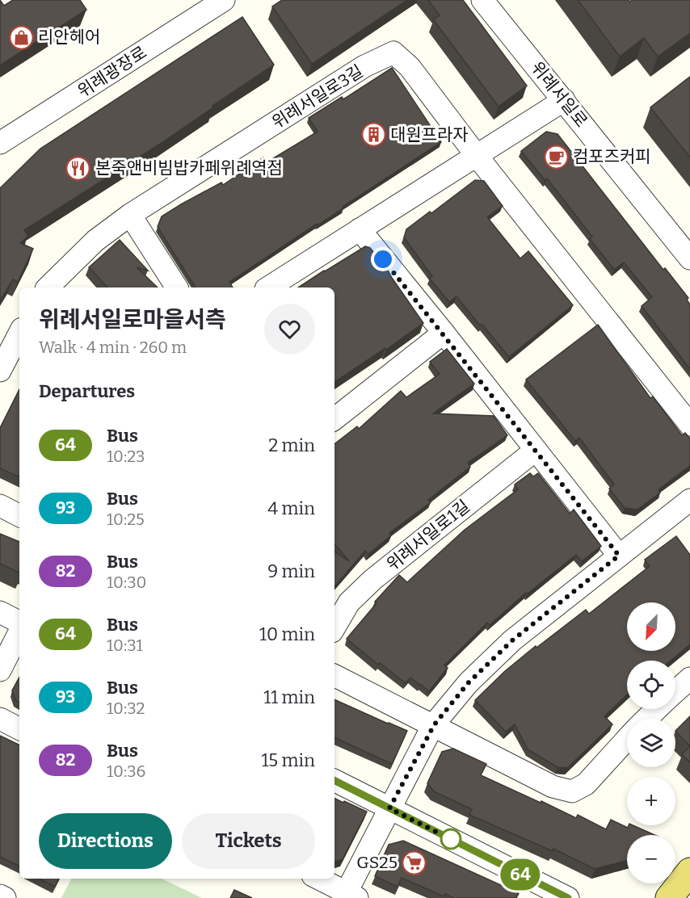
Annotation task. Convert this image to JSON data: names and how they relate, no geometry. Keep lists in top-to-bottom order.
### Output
{
  "streets": {
    "street": [
      "위례광장로",
      "위례서일로",
      "위례서일로3길",
      "위례서일로1길"
    ]
  },
  "places": {
    "shop": ["리안헤어"],
    "building": ["대원프라자"],
    "cafe": ["컴포즈커피"],
    "restaurant": ["본죽앤비빔밥카페위례역점"],
    "supermarket": ["GS25"]
  },
  "lines": ["bus line 64"],
  "north": "bottom left",
  "page": {
    "on_map": "64",
    "heading": [
      ["위례서일로마을서측", "Walk · 4 min · 260 m"],
      "Departures"
    ],
    "list": [
      {
        "mark": "64",
        "name": "Bus",
        "note": "10:23",
        "value": "2 min"
      },
      {
        "mark": "93",
        "name": "Bus",
        "note": "10:25",
        "value": "4 min"
      },
      {
        "mark": "82",
        "name": "Bus",
        "note": "10:30",
        "value": "9 min"
      },
      {
        "mark": "64",
        "name": "Bus",
        "note": "10:31",
        "value": "10 min"
      },
      {
        "mark": "93",
        "name": "Bus",
        "note": "10:32",
        "value": "11 min"
      },
      {
        "mark": "82",
        "name": "Bus",
        "note": "10:36",
        "value": "15 min"
      }
    ],
    "map_buttons": ["+", "−"],
    "buttons": ["Directions", "Tickets"]
  }
}
